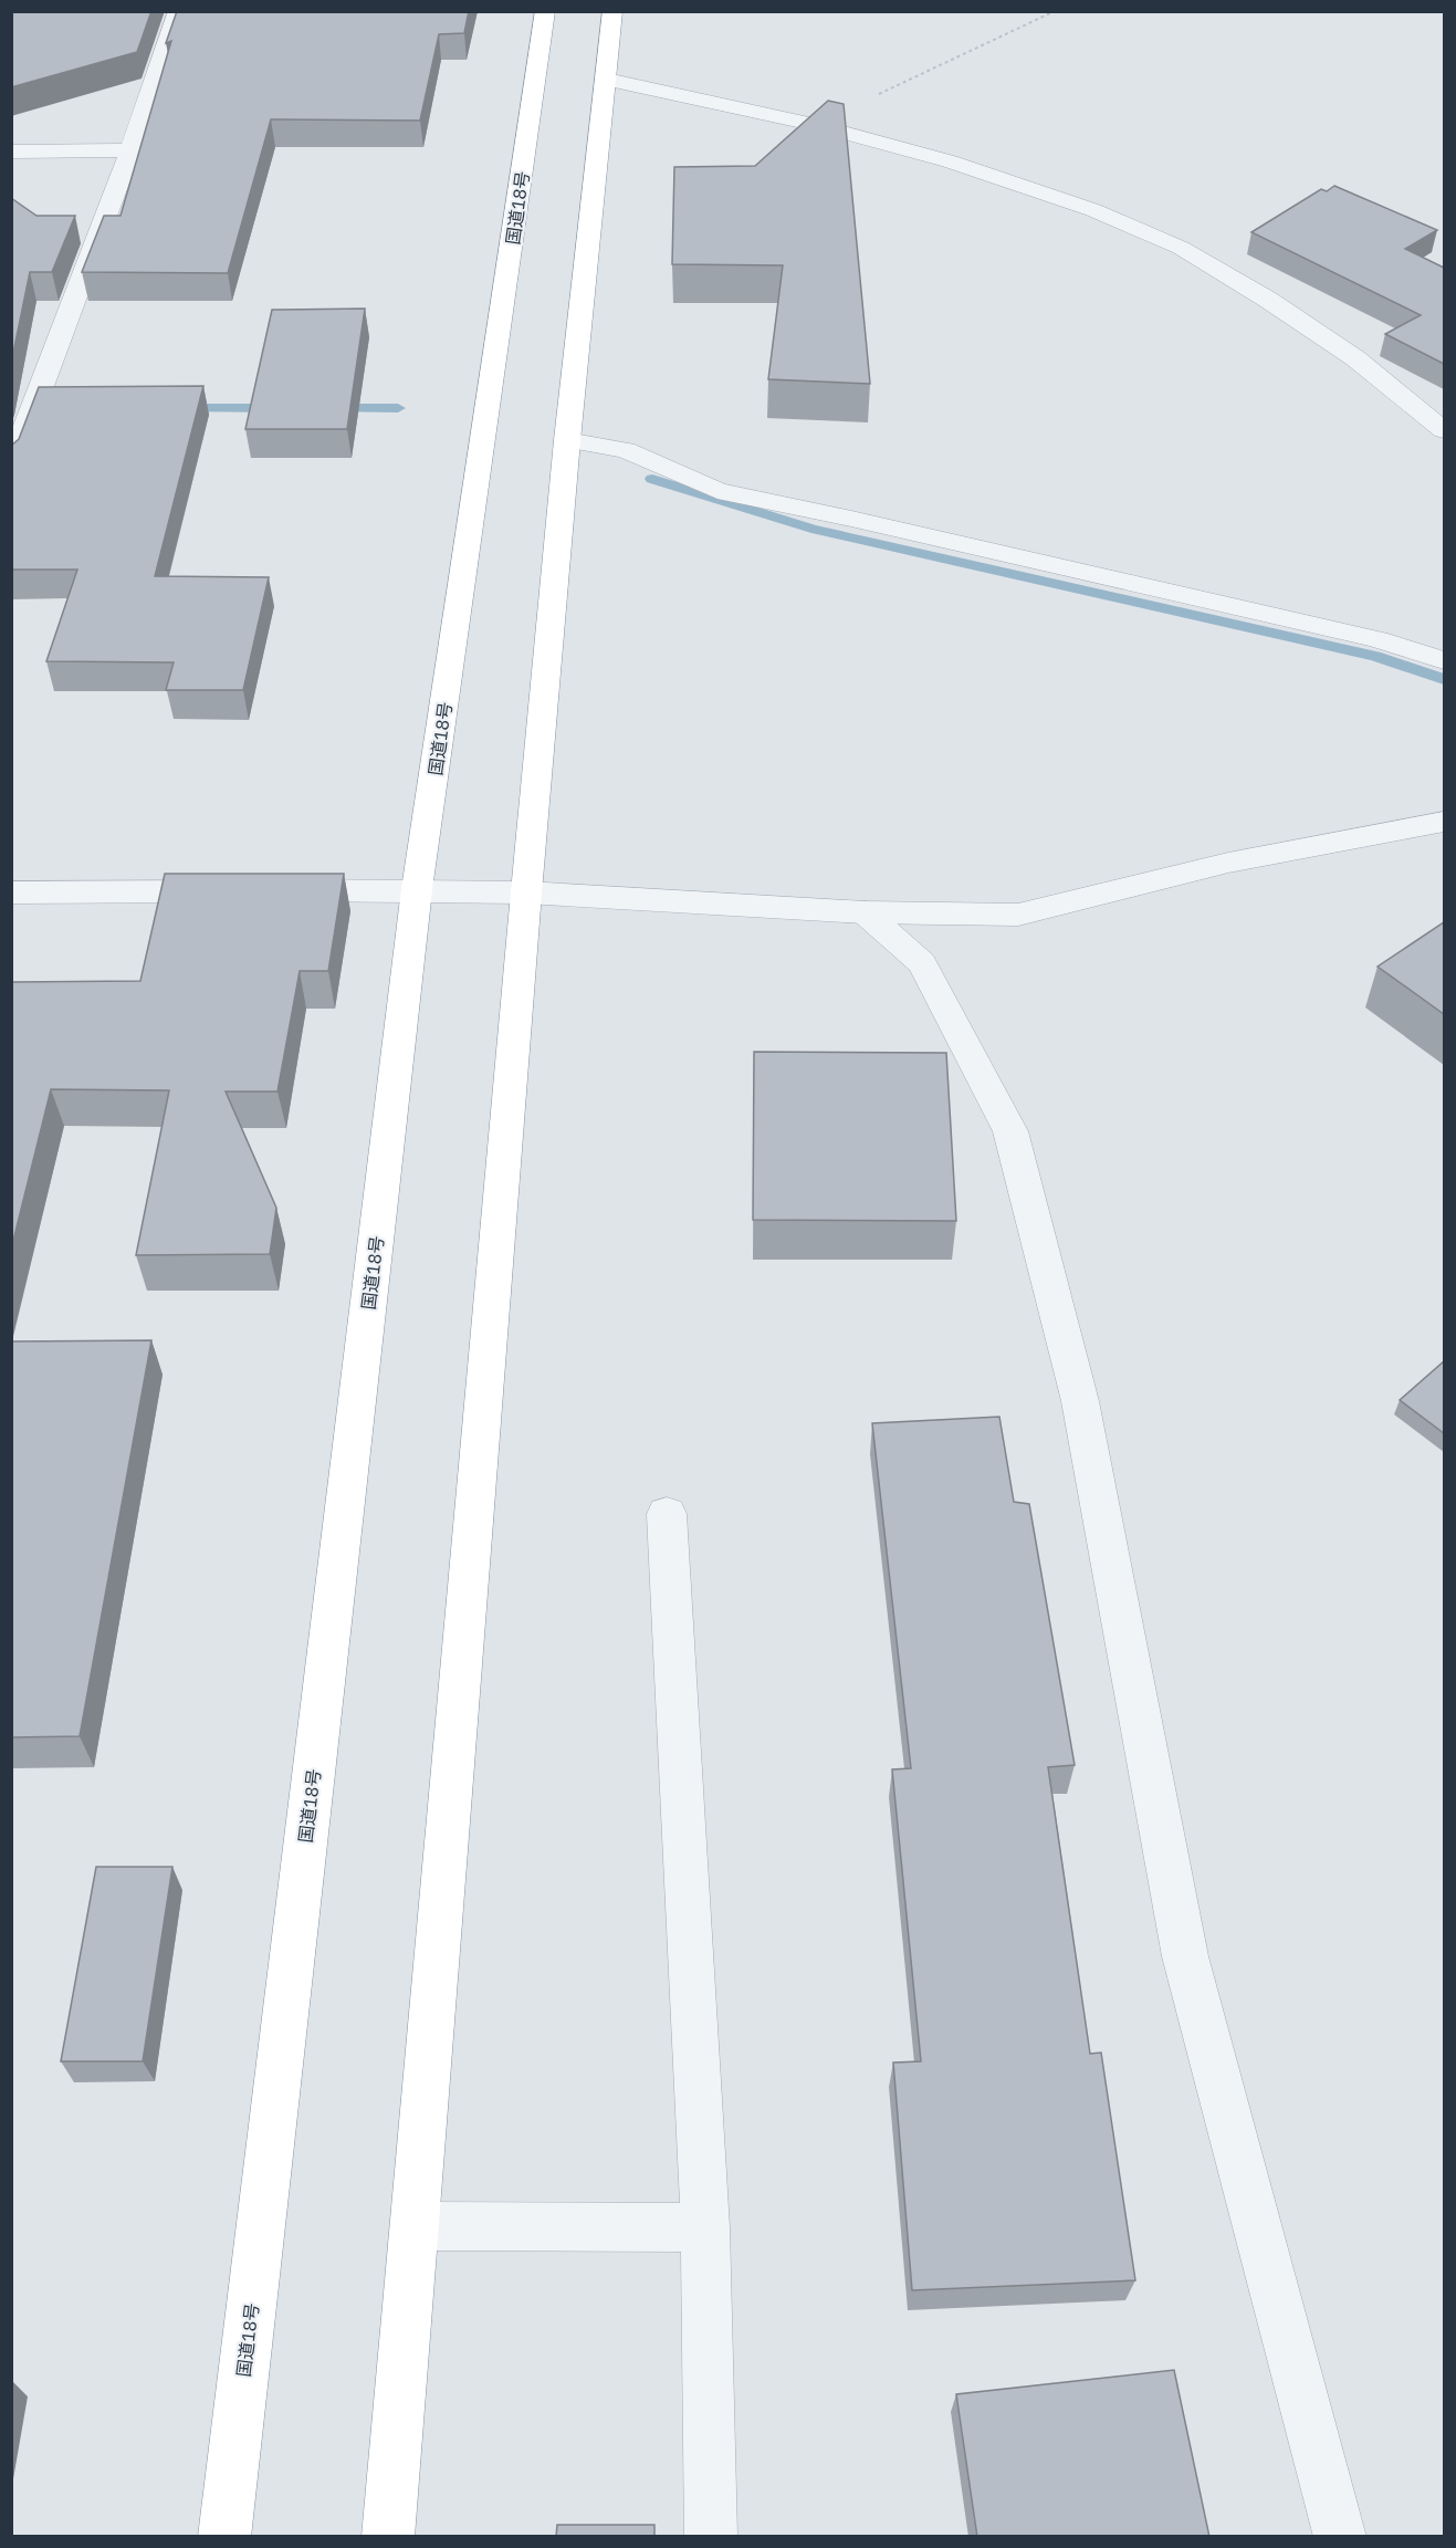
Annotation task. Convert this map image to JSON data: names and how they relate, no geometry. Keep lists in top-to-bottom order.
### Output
{
  "streets": {
    "highway": ["国道18号"]
  }
}
